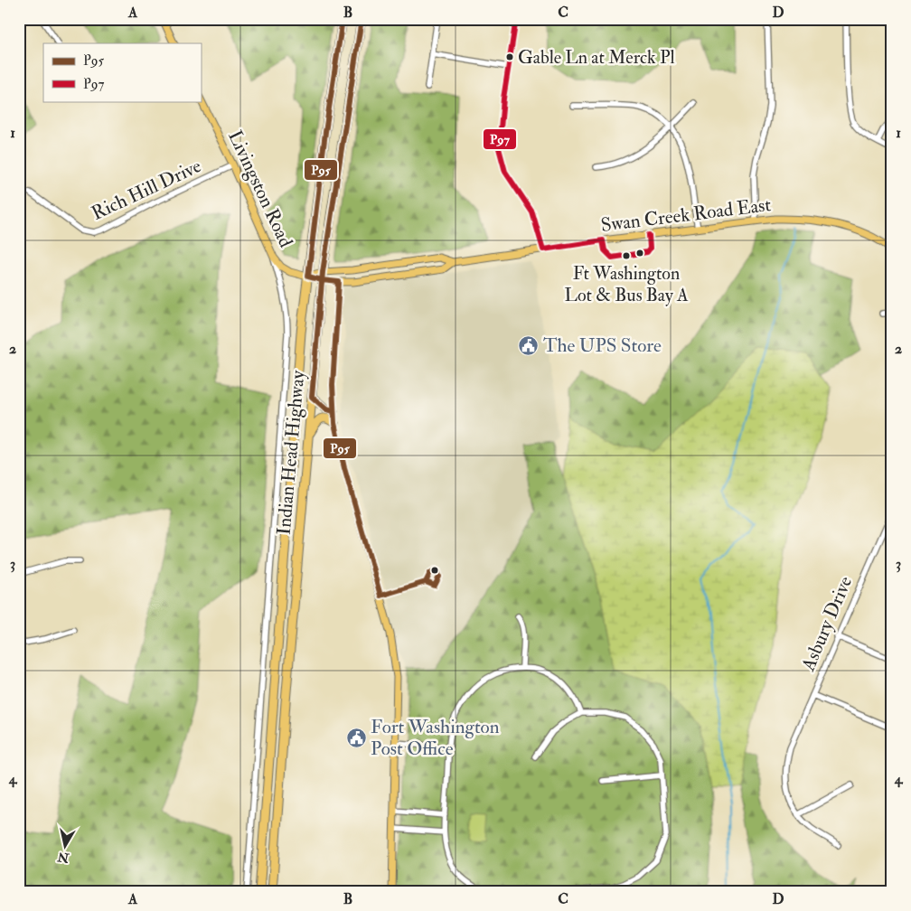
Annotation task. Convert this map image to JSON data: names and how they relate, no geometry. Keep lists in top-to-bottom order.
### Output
{
  "streets": {
    "highway": ["Indian Head Highway"],
    "main road": ["Livingston Road", "Swan Creek Road East"],
    "street": ["Rich Hill Drive", "Asbury Drive"]
  },
  "crossings": [
    ["Livingston Road", "Rich Hill Drive"],
    ["Livingston Road", "Swan Creek Road East"],
    ["Livingston Road", "Indian Head Highway"],
    ["Swan Creek Road East", "Indian Head Highway"]
  ],
  "places": {
    "other": ["Gable Ln at Merck Pl", "Ft Washington Lot & Bus Bay A"],
    "public building": ["The UPS Store", "Fort Washington Post Office"]
  },
  "lines": ["transit line P95", "transit line P97"],
  "legend": ["P95", "P97"],
  "north": "bottom",
  "grid": {
    "columns": [
      "A",
      "B",
      "C",
      "D"
    ],
    "rows": [
      "1",
      "2",
      "3",
      "4"
    ]
  }
}
